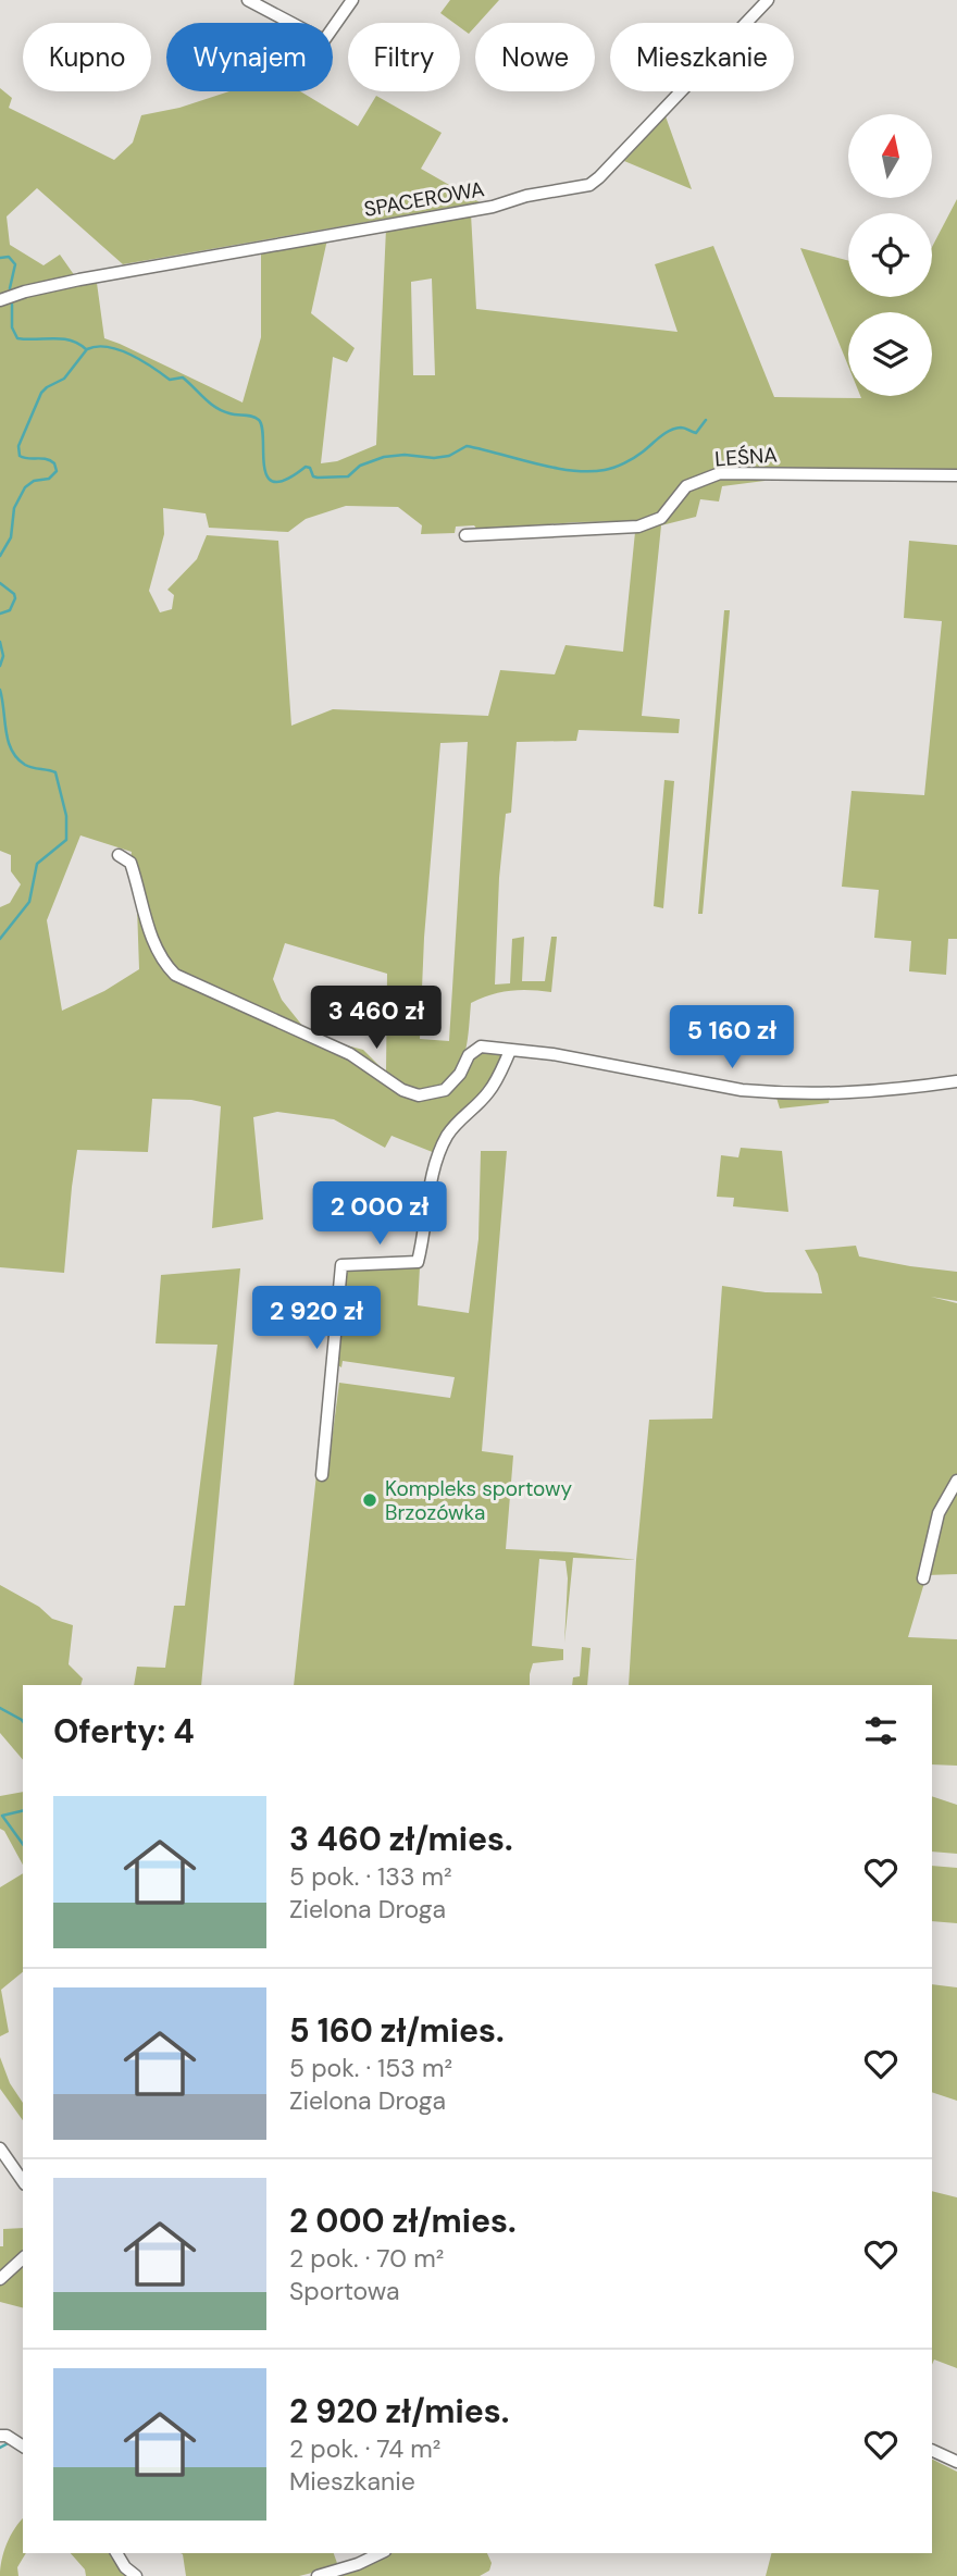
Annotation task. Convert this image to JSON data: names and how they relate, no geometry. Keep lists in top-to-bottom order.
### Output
{
  "streets": {
    "street": ["SPACEROWA", "LEŚNA"]
  },
  "places": ["Kompleks sportowy Brzozówka"],
  "north": "top",
  "page": {
    "chip": [
      "Kupno",
      "Wynajem",
      "Filtry",
      "Nowe",
      "Mieszkanie"
    ],
    "price": [
      "3 460 zł",
      "5 160 zł",
      "2 000 zł",
      "2 920 zł"
    ],
    "heading": "Oferty: 4",
    "list": [
      {
        "name": "3 460 zł/mies.",
        "note": "5 pok. · 133 m² · Zielona Droga"
      },
      {
        "name": "5 160 zł/mies.",
        "note": "5 pok. · 153 m² · Zielona Droga"
      },
      {
        "name": "2 000 zł/mies.",
        "note": "2 pok. · 70 m² · Sportowa"
      },
      {
        "name": "2 920 zł/mies.",
        "note": "2 pok. · 74 m² · Mieszkanie"
      }
    ]
  }
}
